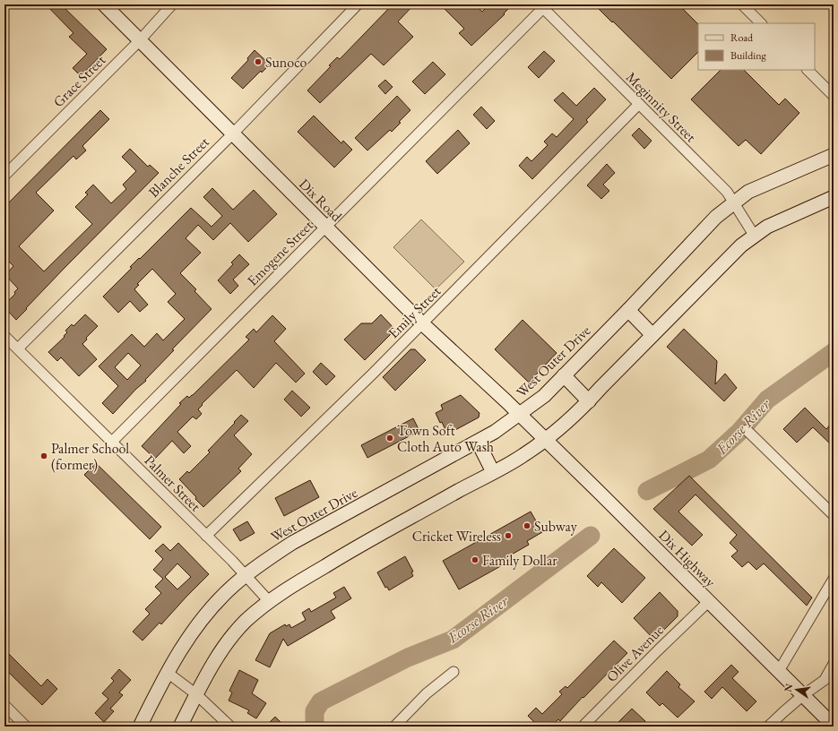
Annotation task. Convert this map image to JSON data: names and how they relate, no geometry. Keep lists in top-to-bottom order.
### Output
{
  "streets": {
    "main road": ["Dix Road", "West Outer Drive", "Dix Highway"],
    "street": [
      "Grace Street",
      "Meginnity Street",
      "Blanche Street",
      "Emogene Street",
      "Emily Street",
      "Palmer Street",
      "Olive Avenue"
    ]
  },
  "crossings": [
    ["Grace Street", "Dix Road"],
    ["Meginnity Street", "Emogene Street"],
    ["Meginnity Street", "Emily Street"],
    ["Meginnity Street", "West Outer Drive"],
    ["Blanche Street", "Dix Road"],
    ["Blanche Street", "Palmer Street"],
    ["Dix Road", "Emogene Street"],
    ["Dix Road", "Emily Street"],
    ["Dix Road", "West Outer Drive"],
    ["Dix Road", "Dix Highway"],
    ["Emogene Street", "Palmer Street"],
    ["Emily Street", "Palmer Street"],
    ["West Outer Drive", "Palmer Street"],
    ["West Outer Drive", "Dix Highway"],
    ["Dix Highway", "Olive Avenue"]
  ],
  "water": ["Ecorse River"],
  "places": [
    "Sunoco",
    "Town Soft Cloth Auto Wash",
    "Palmer School (former)",
    "Subway",
    "Cricket Wireless",
    "Family Dollar"
  ],
  "legend": ["Road", "Building"],
  "north": "left"
}
